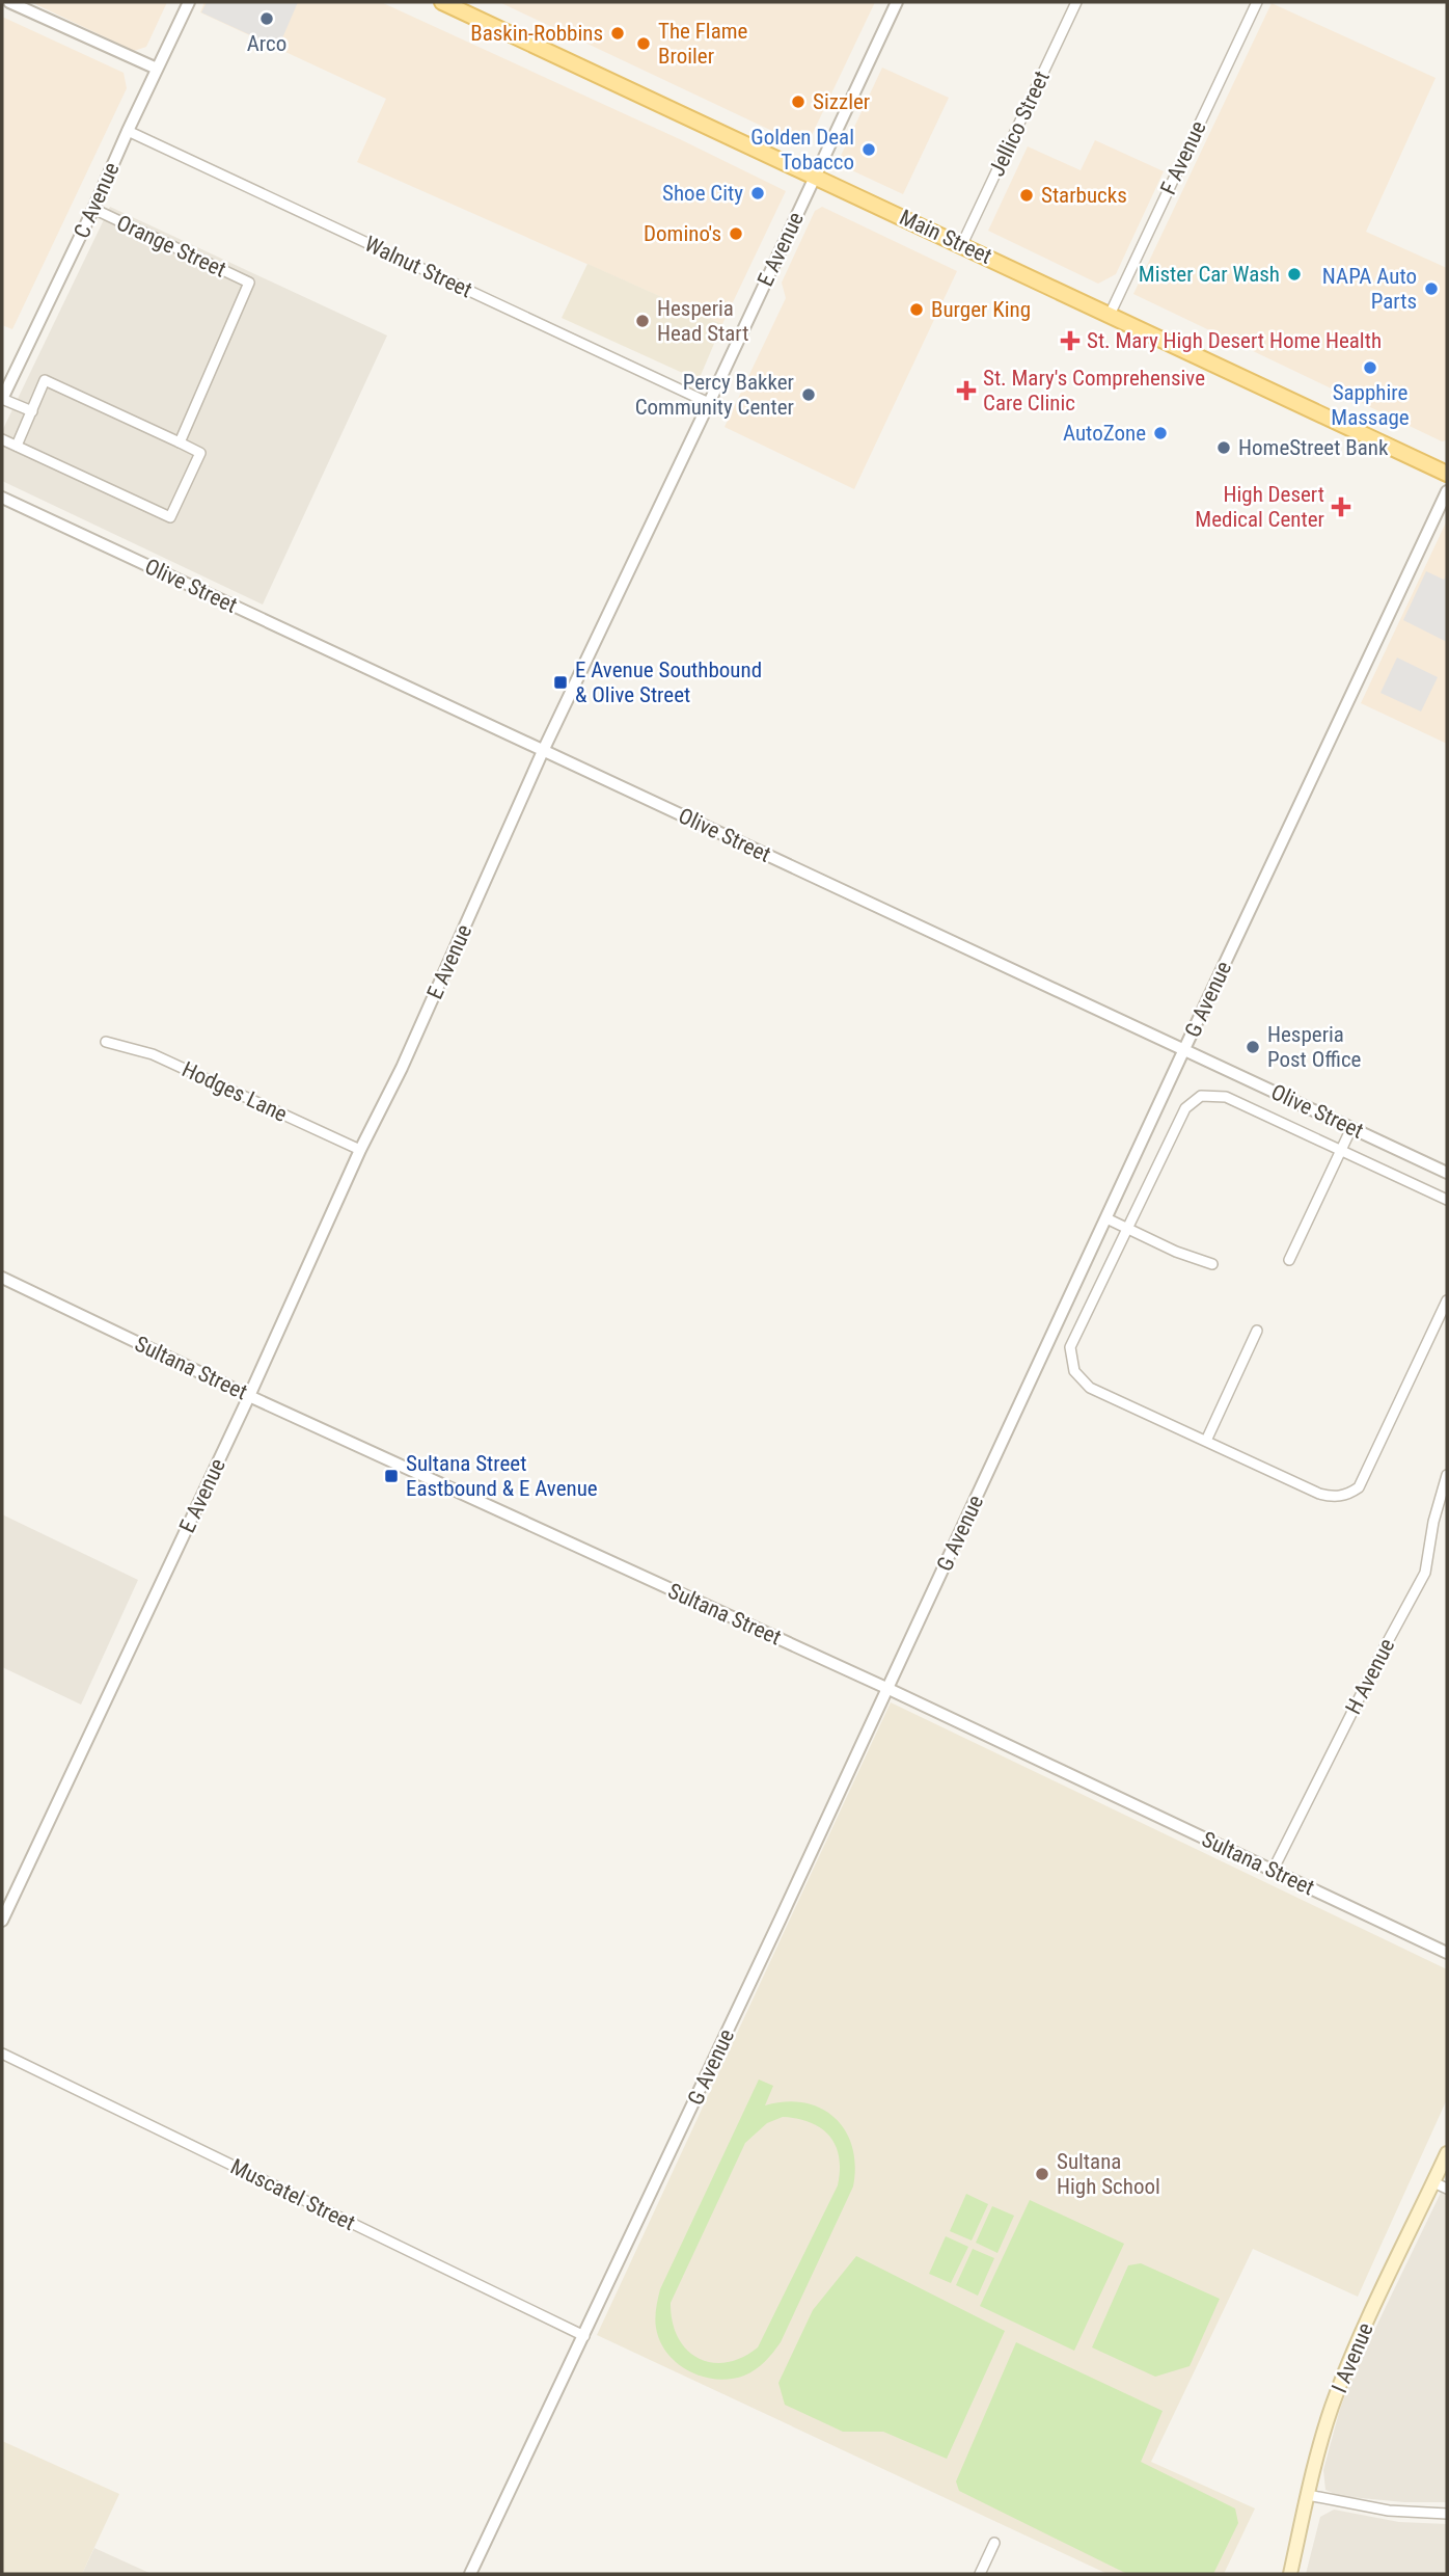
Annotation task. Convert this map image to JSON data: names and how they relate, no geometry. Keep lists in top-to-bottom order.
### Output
{
  "streets": {
    "main road": ["Main Street", "I Avenue"],
    "street": [
      "Jellico Street",
      "F Avenue",
      "C Avenue",
      "Orange Street",
      "E Avenue",
      "Walnut Street",
      "Olive Street",
      "G Avenue",
      "Hodges Lane",
      "Sultana Street",
      "H Avenue",
      "Muscatel Street"
    ]
  },
  "crossings": [
    ["Jellico Street", "Main Street"],
    ["F Avenue", "Main Street"],
    ["C Avenue", "Orange Street"],
    ["C Avenue", "Walnut Street"],
    ["Main Street", "E Avenue"],
    ["E Avenue", "Walnut Street"],
    ["E Avenue", "Olive Street"],
    ["E Avenue", "Hodges Lane"],
    ["E Avenue", "Sultana Street"],
    ["Olive Street", "G Avenue"],
    ["G Avenue", "Sultana Street"],
    ["G Avenue", "Muscatel Street"],
    ["Sultana Street", "H Avenue"]
  ],
  "places": {
    "other": [
      "Arco",
      "Baskin-Robbins",
      "The Flame Broiler",
      "Sizzler",
      "Golden Deal Tobacco",
      "Shoe City",
      "Starbucks",
      "Domino's",
      "Mister Car Wash",
      "NAPA Auto Parts",
      "Burger King",
      "Hesperia Head Start",
      "Sapphire Massage",
      "Percy Bakker Community Center",
      "AutoZone",
      "HomeStreet Bank",
      "Hesperia Post Office",
      "Sultana High School"
    ],
    "health": ["St. Mary High Desert Home Health", "St. Mary's Comprehensive Care Clinic", "High Desert Medical Center"],
    "transit": ["E Avenue Southbound & Olive Street", "Sultana Street Eastbound & E Avenue"]
  }
}
